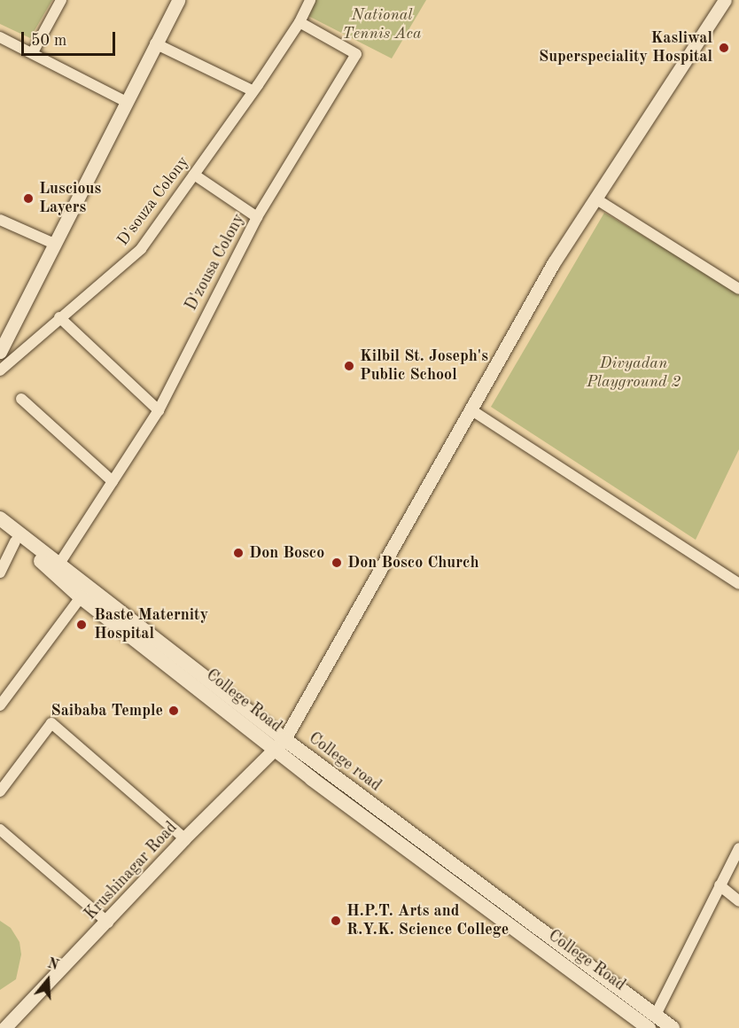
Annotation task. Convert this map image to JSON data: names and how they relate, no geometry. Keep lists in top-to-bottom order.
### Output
{
  "streets": {
    "main road": ["College Road", "College road"],
    "street": ["D'souza Colony", "D'zousa Colony", "Krushinagar Road"]
  },
  "crossings": [
    ["D'souza Colony", "D'zousa Colony"],
    ["D'zousa Colony", "College road"],
    ["College Road", "College road"],
    ["College Road", "Krushinagar Road"],
    ["College road", "Krushinagar Road"]
  ],
  "parks": ["National Tennis Aca", "Divyadan Playground 2"],
  "places": [
    "Kasliwal Superspeciality Hospital",
    "Luscious Layers",
    "Kilbil St. Joseph's Public School",
    "Don Bosco",
    "Don Bosco Church",
    "Baste Maternity Hospital",
    "Saibaba Temple",
    "H.P.T. Arts and R.Y.K. Science College"
  ],
  "scale_bar": "50 m",
  "north": "top"
}
